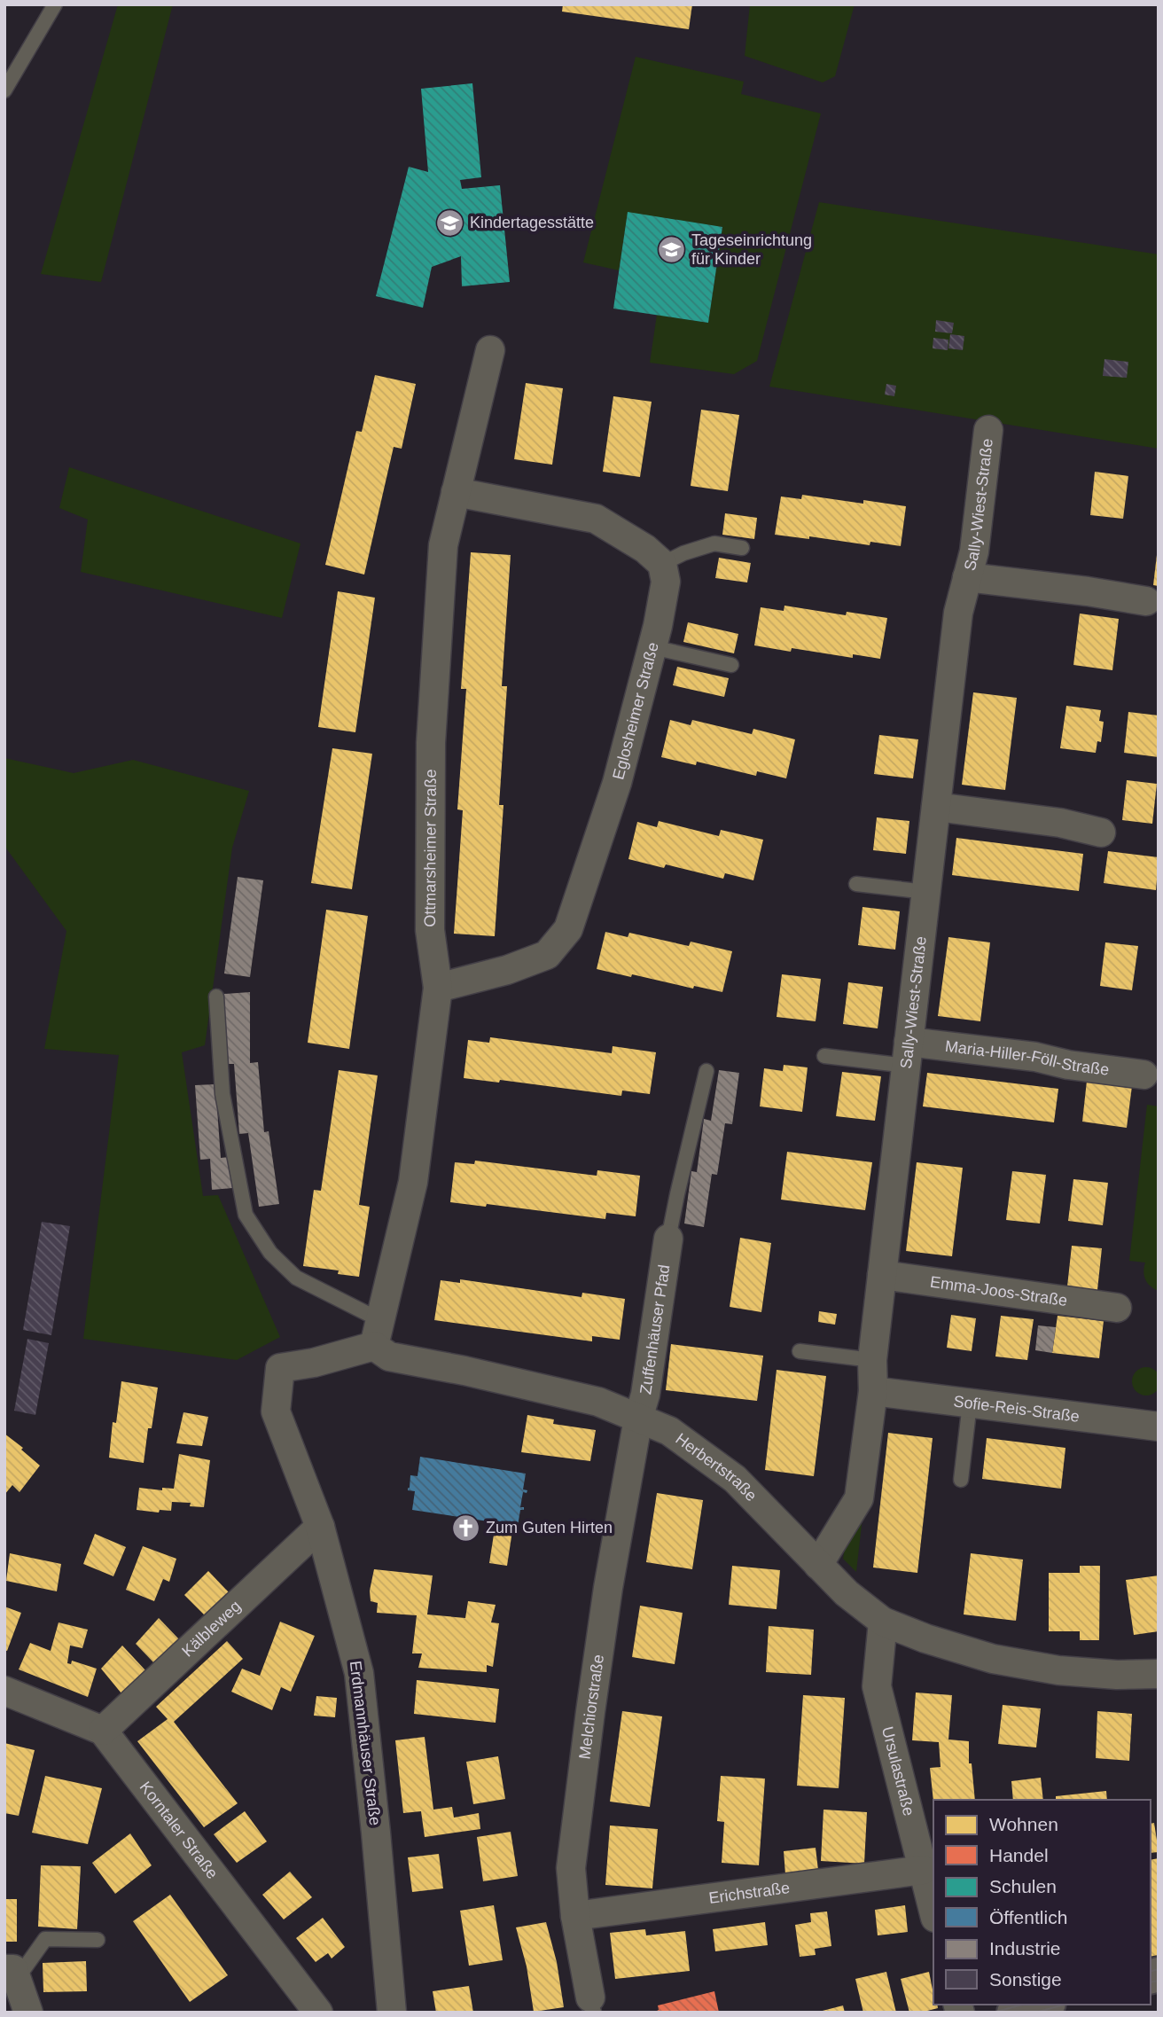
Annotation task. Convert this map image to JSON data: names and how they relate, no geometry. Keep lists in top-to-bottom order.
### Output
{
  "streets": {
    "street": [
      "Sally-Wiest-Straße",
      "Eglosheimer Straße",
      "Ottmarsheimer Straße",
      "Maria-Hiller-Föll-Straße",
      "Emma-Joos-Straße",
      "Zuffenhäuser Pfad",
      "Sofie-Reis-Straße",
      "Herbertstraße",
      "Kälbleweg",
      "Melchiorstraße",
      "Erdmannhäuser Straße",
      "Ursulastraße",
      "Korntaler Straße",
      "Erichstraße"
    ]
  },
  "crossings": [
    ["Sally-Wiest-Straße", "Maria-Hiller-Föll-Straße"],
    ["Sally-Wiest-Straße", "Emma-Joos-Straße"],
    ["Sally-Wiest-Straße", "Sofie-Reis-Straße"],
    ["Sally-Wiest-Straße", "Herbertstraße"],
    ["Eglosheimer Straße", "Ottmarsheimer Straße"],
    ["Ottmarsheimer Straße", "Herbertstraße"],
    ["Ottmarsheimer Straße", "Erdmannhäuser Straße"],
    ["Zuffenhäuser Pfad", "Herbertstraße"],
    ["Zuffenhäuser Pfad", "Melchiorstraße"],
    ["Herbertstraße", "Melchiorstraße"],
    ["Herbertstraße", "Erdmannhäuser Straße"],
    ["Herbertstraße", "Ursulastraße"],
    ["Kälbleweg", "Erdmannhäuser Straße"],
    ["Kälbleweg", "Korntaler Straße"],
    ["Melchiorstraße", "Erichstraße"],
    ["Ursulastraße", "Erichstraße"]
  ],
  "places": {
    "school or university": ["Kindertagesstätte", "Tageseinrichtung für Kinder"],
    "church": ["Zum Guten Hirten"]
  },
  "legend": [
    "Wohnen",
    "Handel",
    "Schulen",
    "Öffentlich",
    "Industrie",
    "Sonstige"
  ]
}
